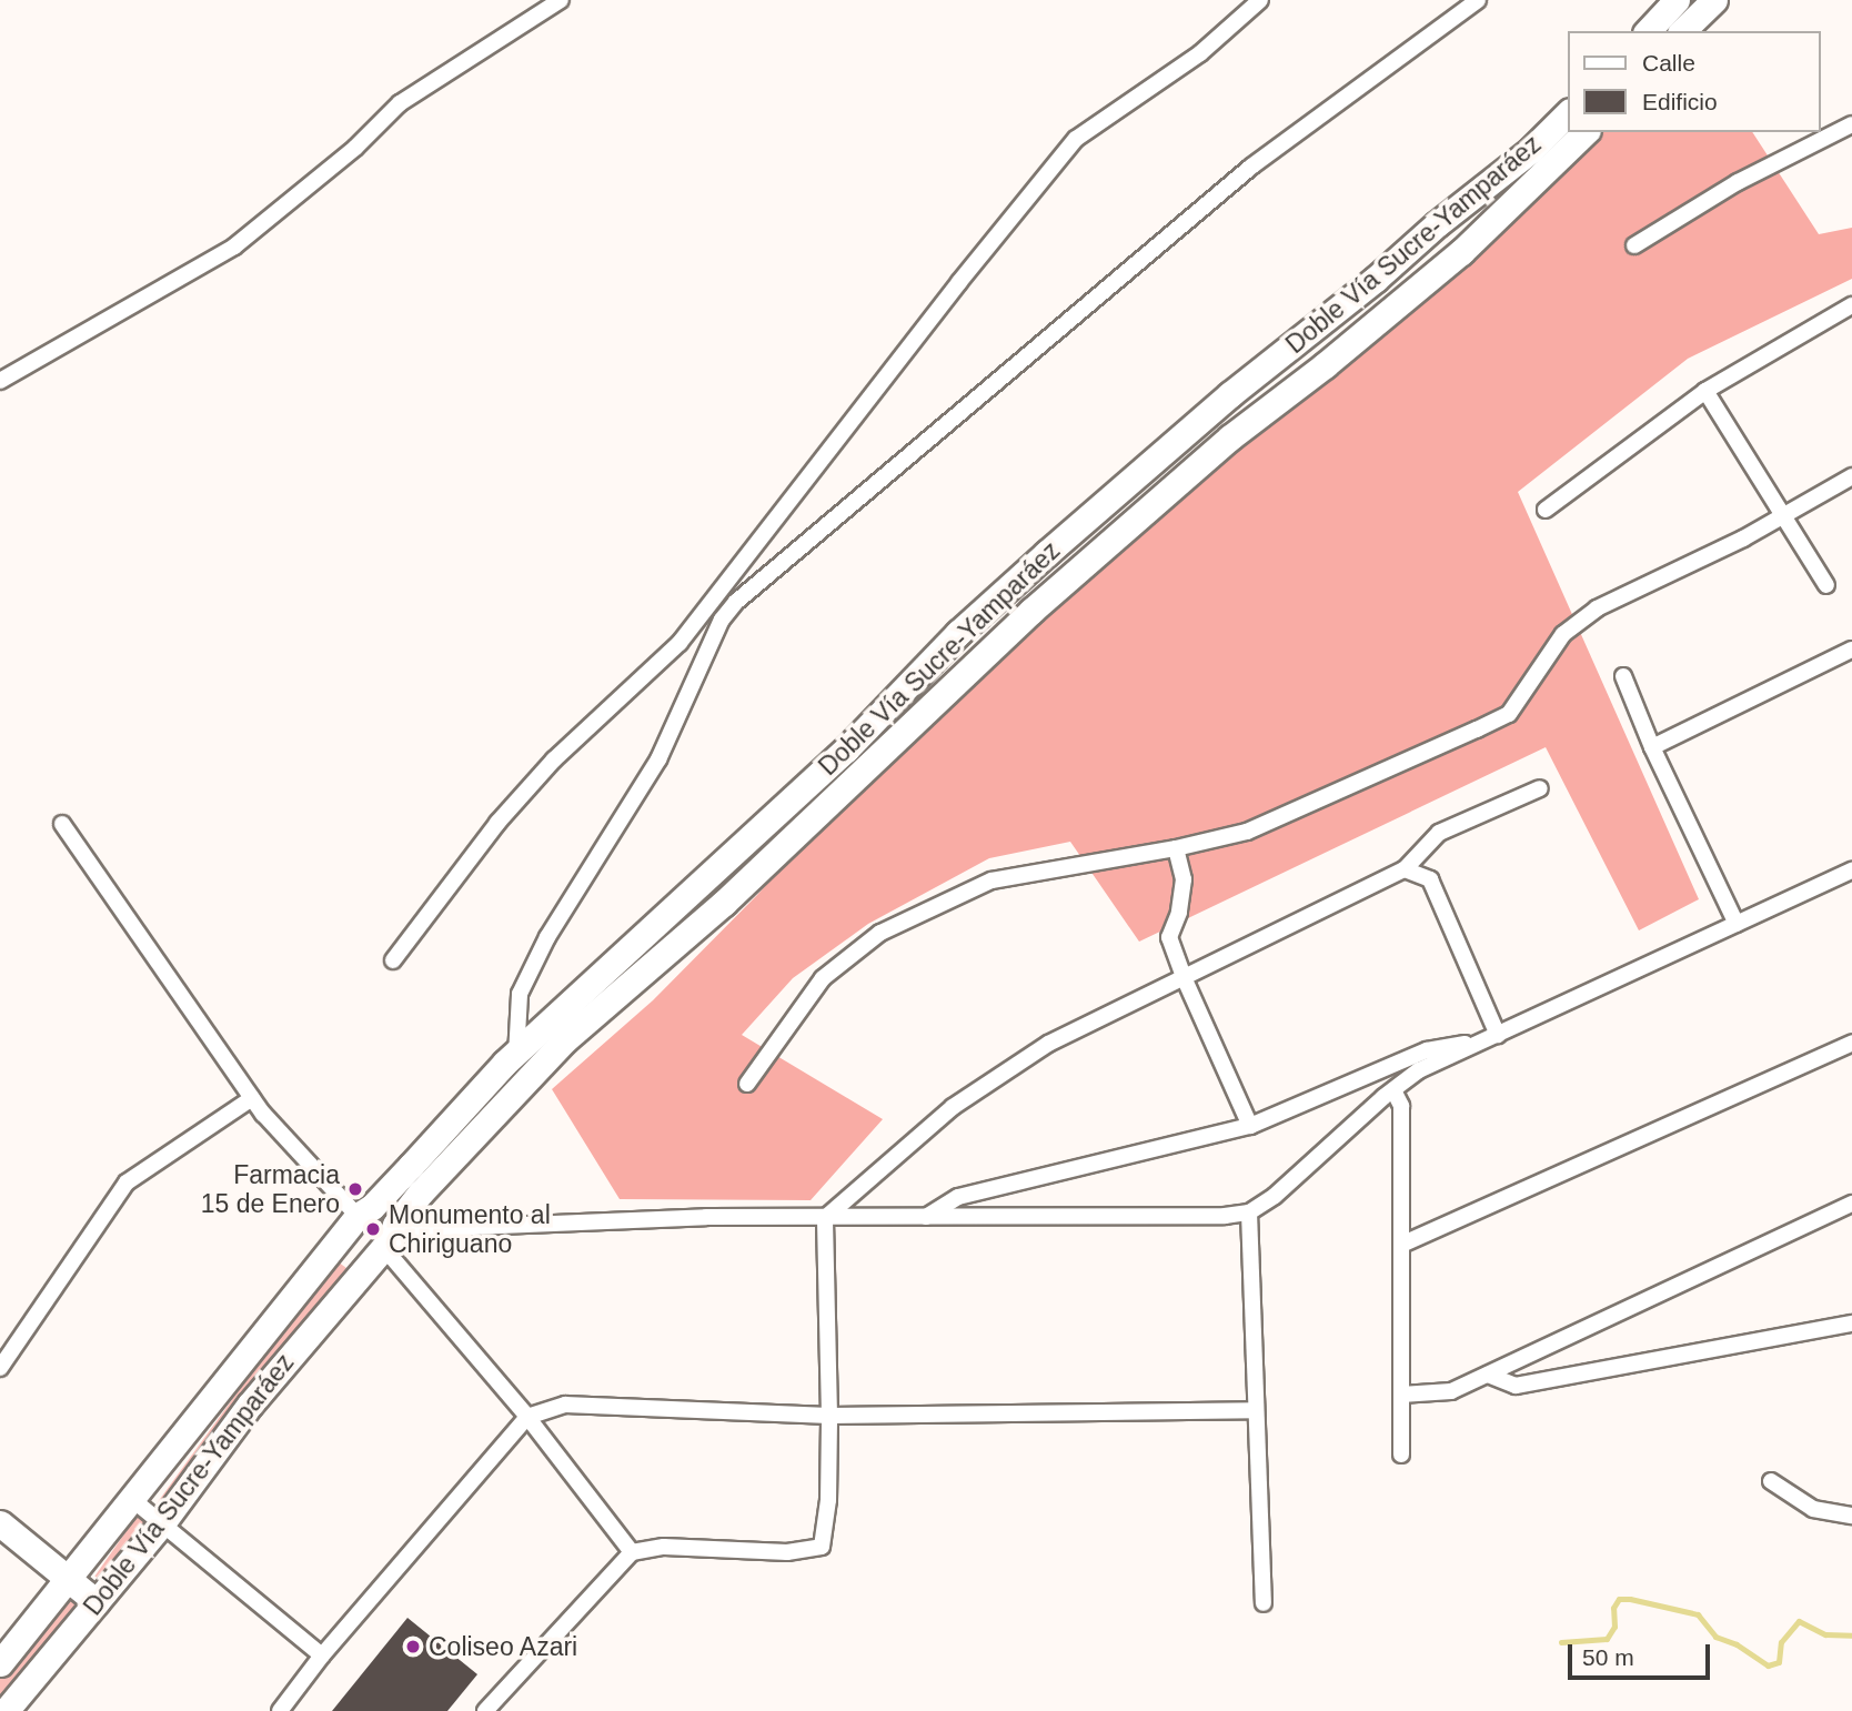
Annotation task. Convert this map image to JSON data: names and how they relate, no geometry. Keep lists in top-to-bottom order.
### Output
{
  "streets": {
    "main road": ["Doble Vía Sucre-Yamparáez"]
  },
  "places": ["Farmacia 15 de Enero", "Monumento al Chiriguano", "Coliseo Azari"],
  "legend": ["Calle", "Edificio"],
  "scale_bar": "50 m"
}
